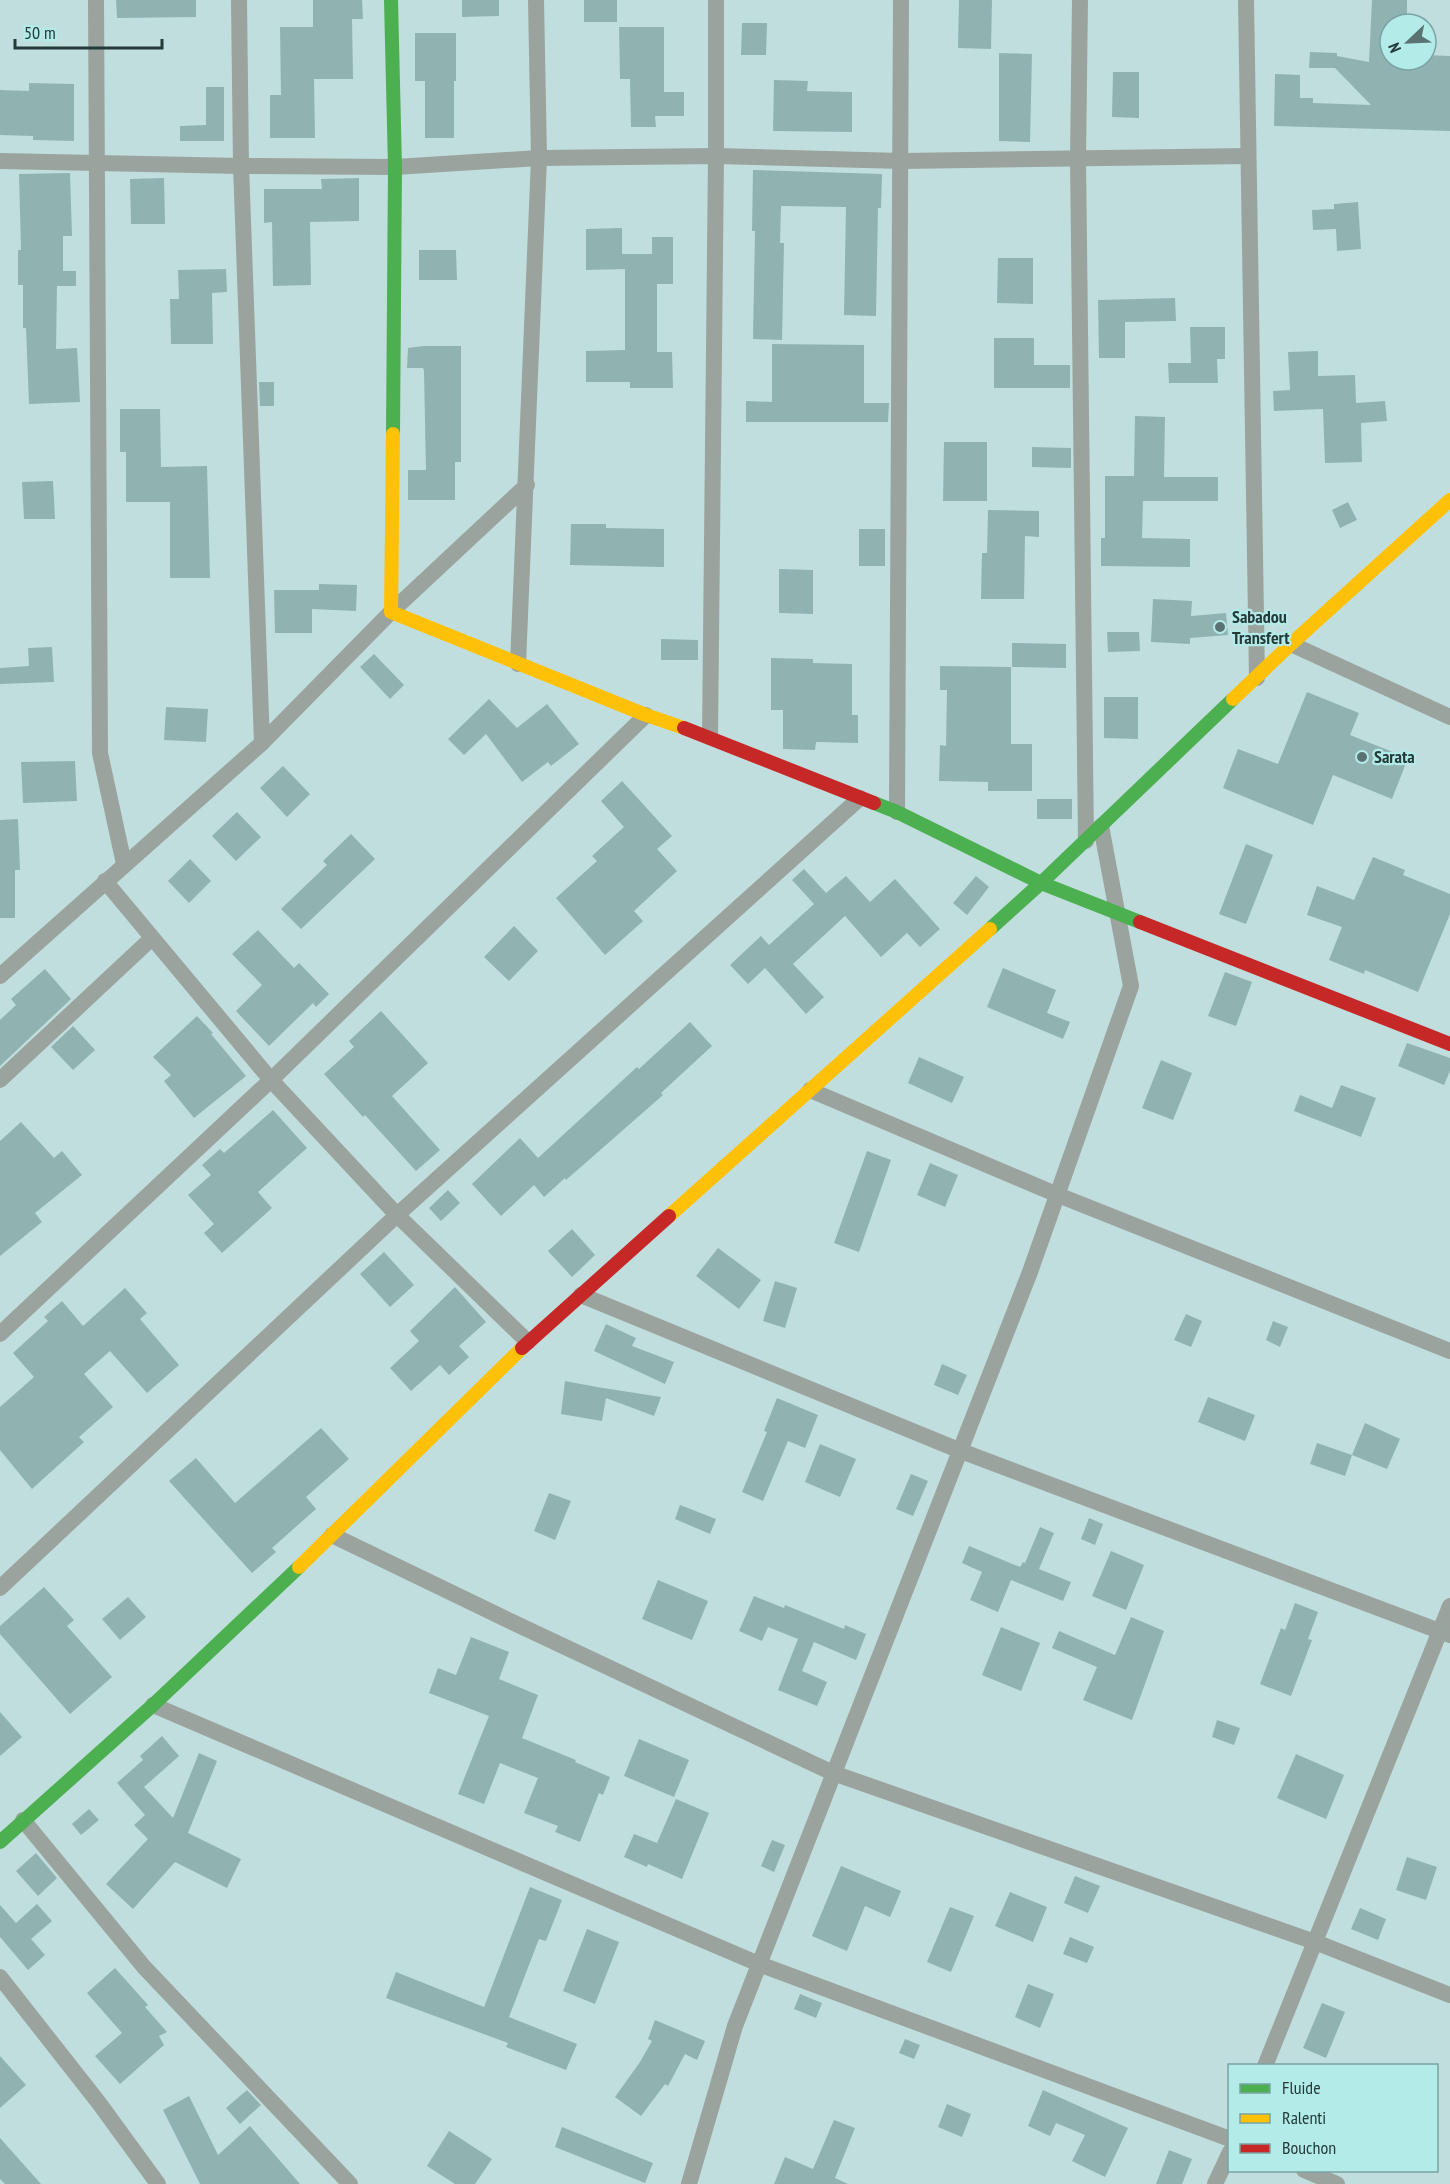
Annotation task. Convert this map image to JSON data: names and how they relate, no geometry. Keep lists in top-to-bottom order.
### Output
{
  "places": ["Sabadou Transfert", "Sarata"],
  "legend": ["Fluide", "Ralenti", "Bouchon"],
  "scale_bar": "50 m",
  "north": "bottom left"
}
